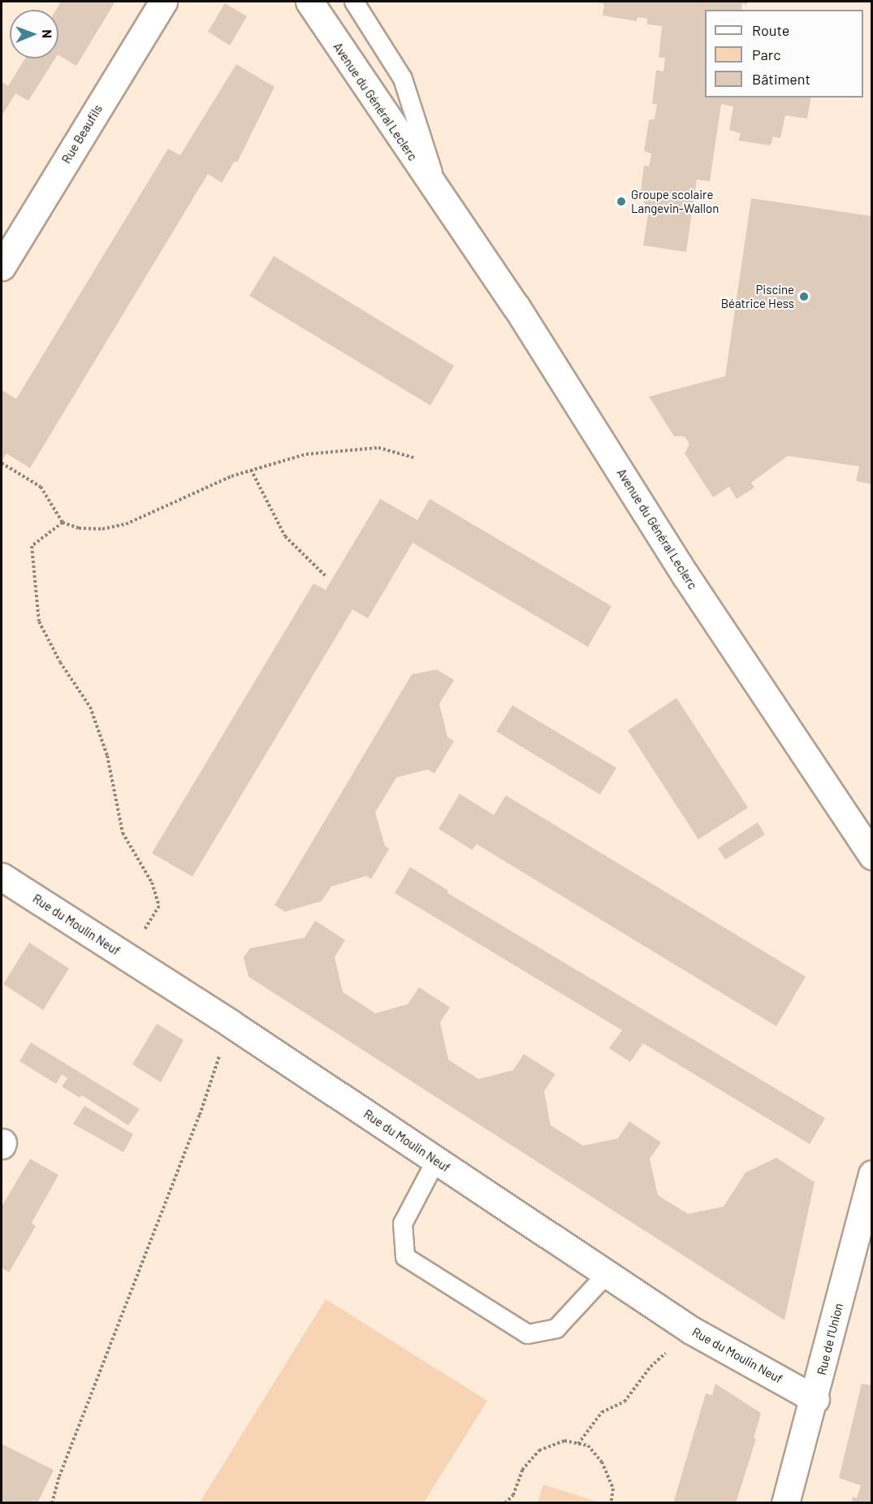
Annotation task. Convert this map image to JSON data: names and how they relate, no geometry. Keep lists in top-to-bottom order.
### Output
{
  "streets": {
    "street": [
      "Avenue du Général Leclerc",
      "Rue Beaufils",
      "Rue du Moulin Neuf",
      "Rue de l'Union"
    ]
  },
  "crossings": [
    ["Rue du Moulin Neuf", "Rue de l'Union"]
  ],
  "places": ["Groupe scolaire Langevin-Wallon", "Piscine Béatrice Hess"],
  "legend": ["Route", "Parc", "Bâtiment"],
  "north": "right"
}
